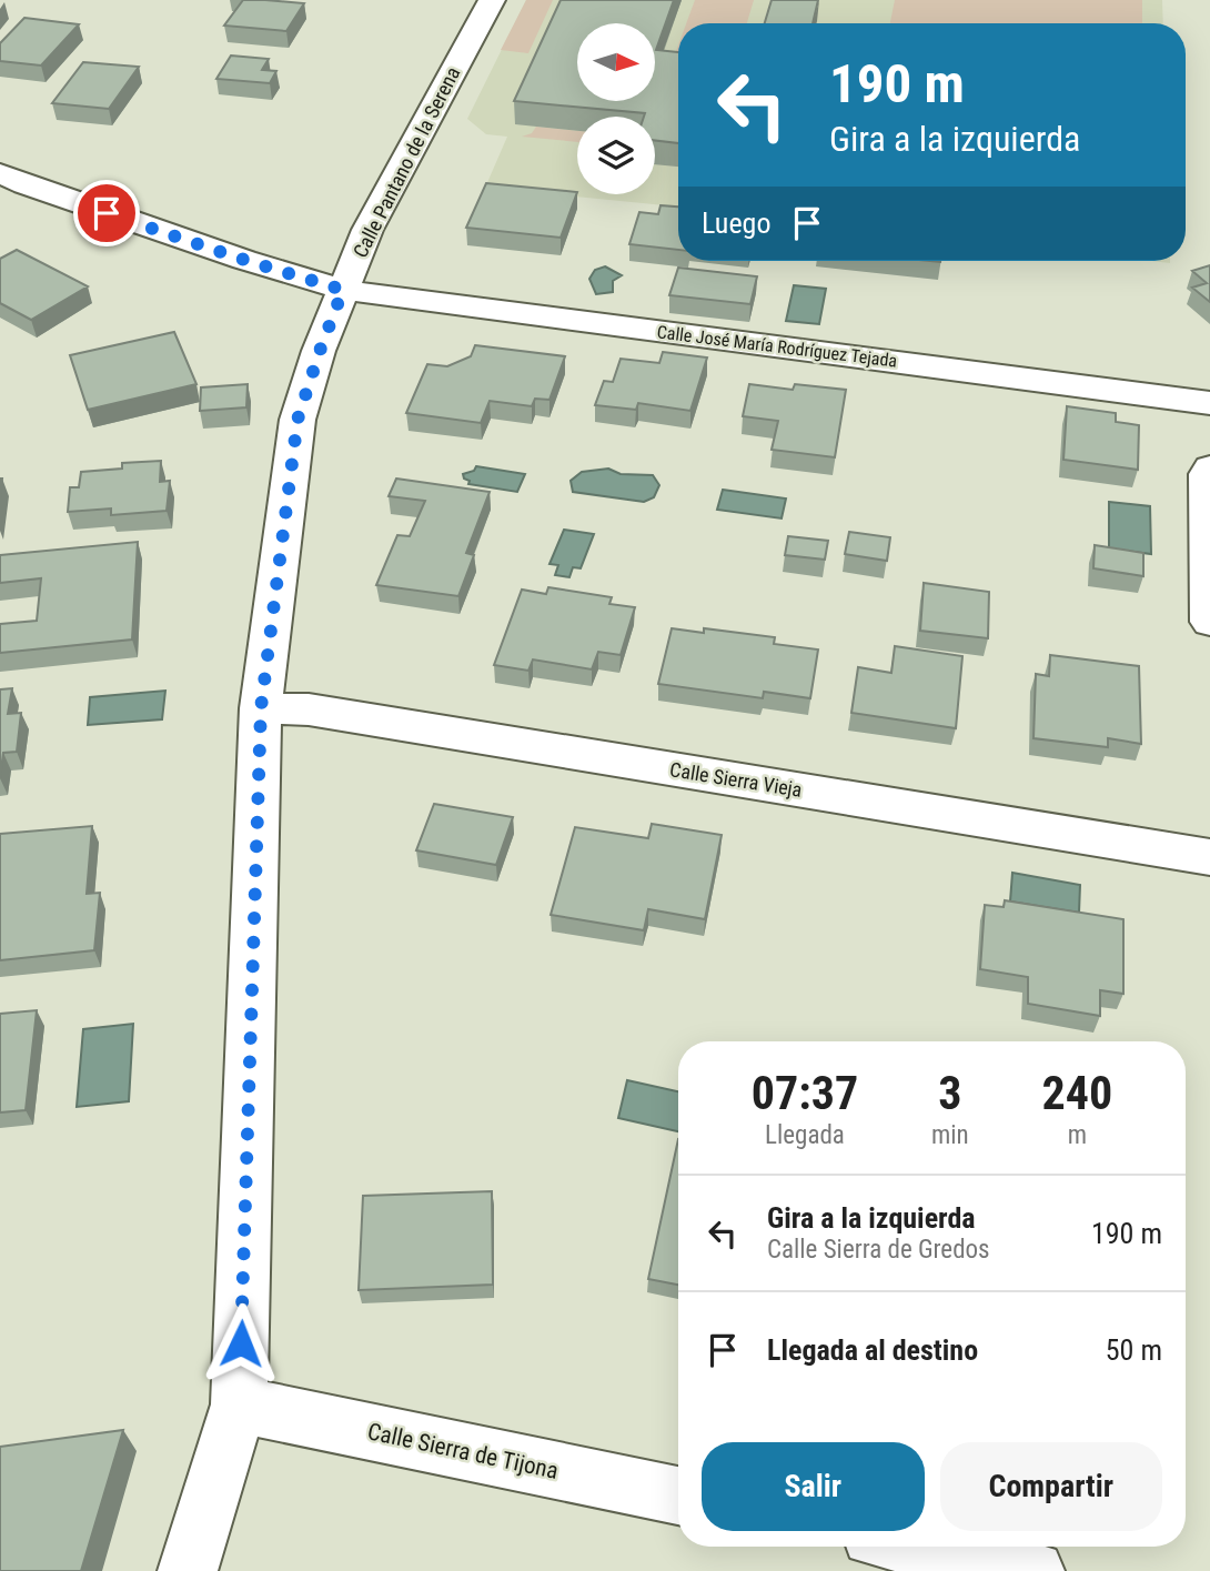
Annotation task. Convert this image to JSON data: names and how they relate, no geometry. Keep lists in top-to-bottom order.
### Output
{
  "streets": {
    "street": [
      "Calle Pantano de la Serena",
      "Calle José María Rodríguez Tejada",
      "Calle Sierra Vieja",
      "Calle Sierra de Tijona"
    ]
  },
  "crossings": [
    ["Calle Pantano de la Serena", "Calle José María Rodríguez Tejada"],
    ["Calle Pantano de la Serena", "Calle Sierra Vieja"],
    ["Calle Pantano de la Serena", "Calle Sierra de Tijona"]
  ],
  "north": "right",
  "page": {
    "turn": ["190 m", "Gira a la izquierda"],
    "then": "Luego",
    "eta": [
      "07:37",
      "Llegada",
      "3",
      "min",
      "240",
      "m"
    ],
    "list": [
      {
        "name": "Gira a la izquierda",
        "note": "Calle Sierra de Gredos",
        "value": "190 m"
      },
      {
        "name": "Llegada al destino",
        "value": "50 m"
      }
    ],
    "buttons": ["Salir", "Compartir"]
  }
}
